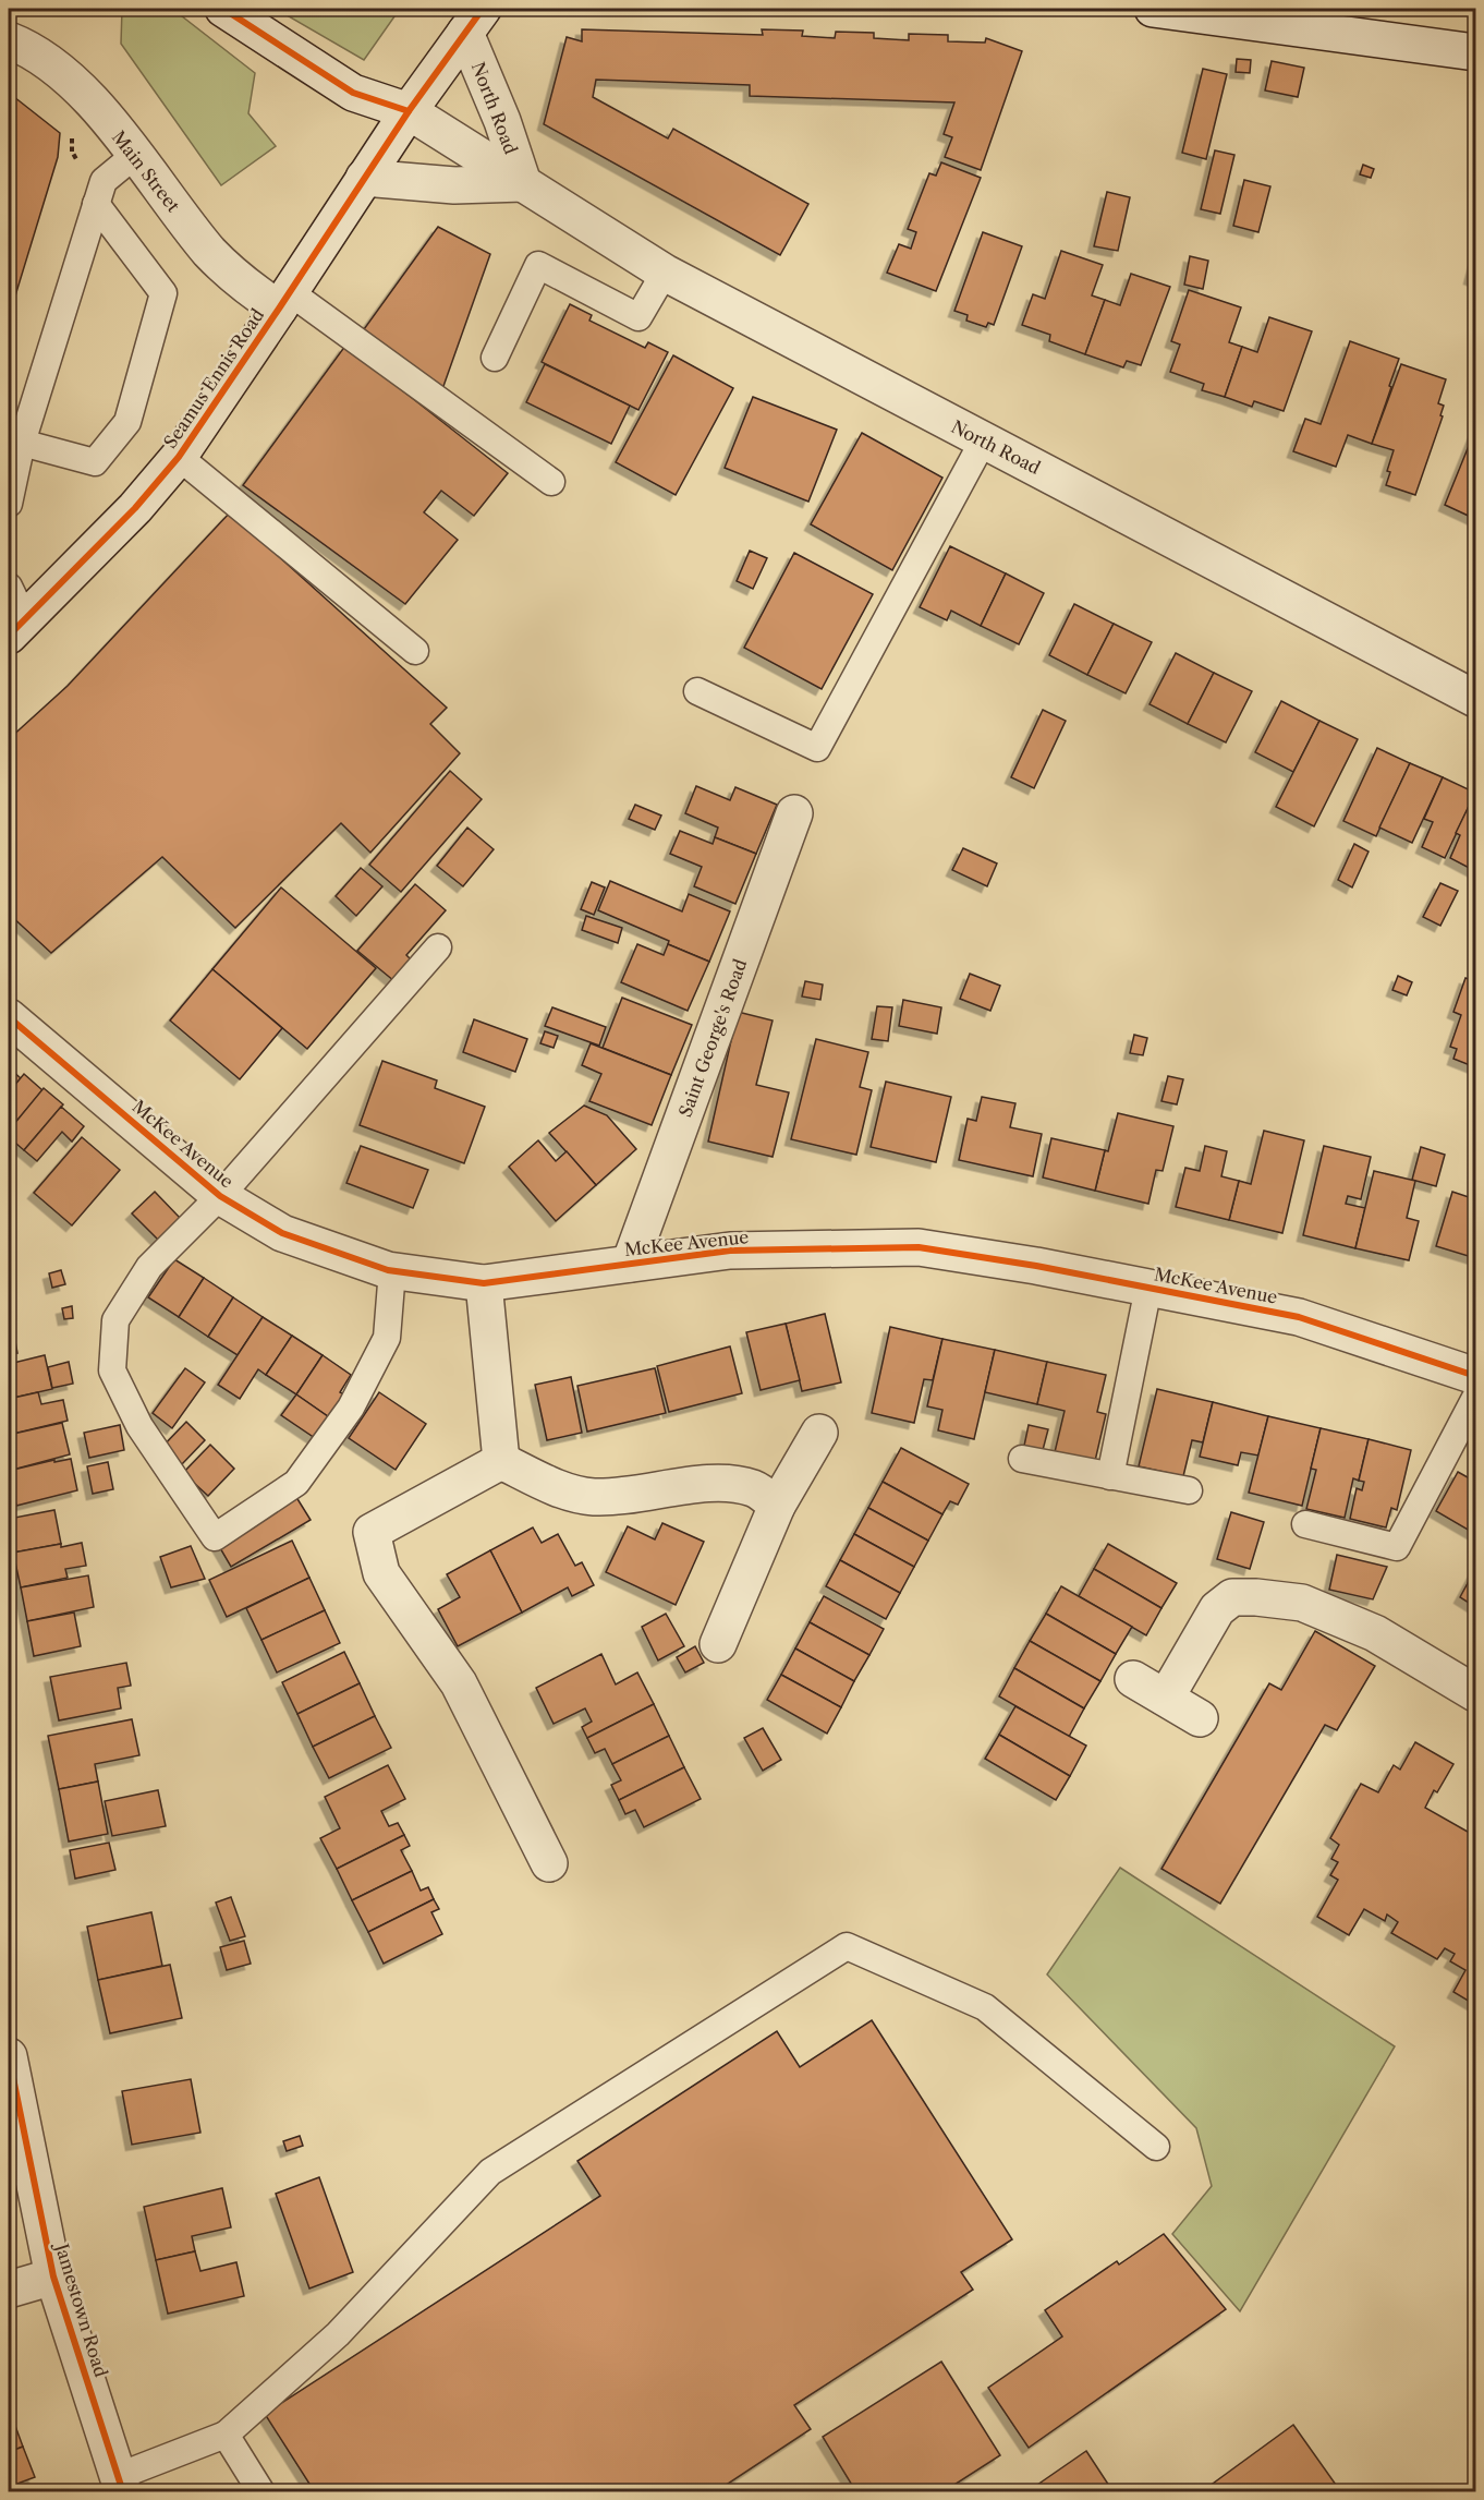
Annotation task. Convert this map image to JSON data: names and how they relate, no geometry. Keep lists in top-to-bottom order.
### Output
{
  "streets": {
    "street": [
      "North Road",
      "Main Street",
      "Seamus Ennis Road",
      "Saint George's Road",
      "McKee Avenue",
      "Jamestown Road"
    ]
  },
  "crossings": [
    ["North Road", "Seamus Ennis Road"],
    ["Main Street", "Seamus Ennis Road"],
    ["Saint George's Road", "McKee Avenue"]
  ]
}
